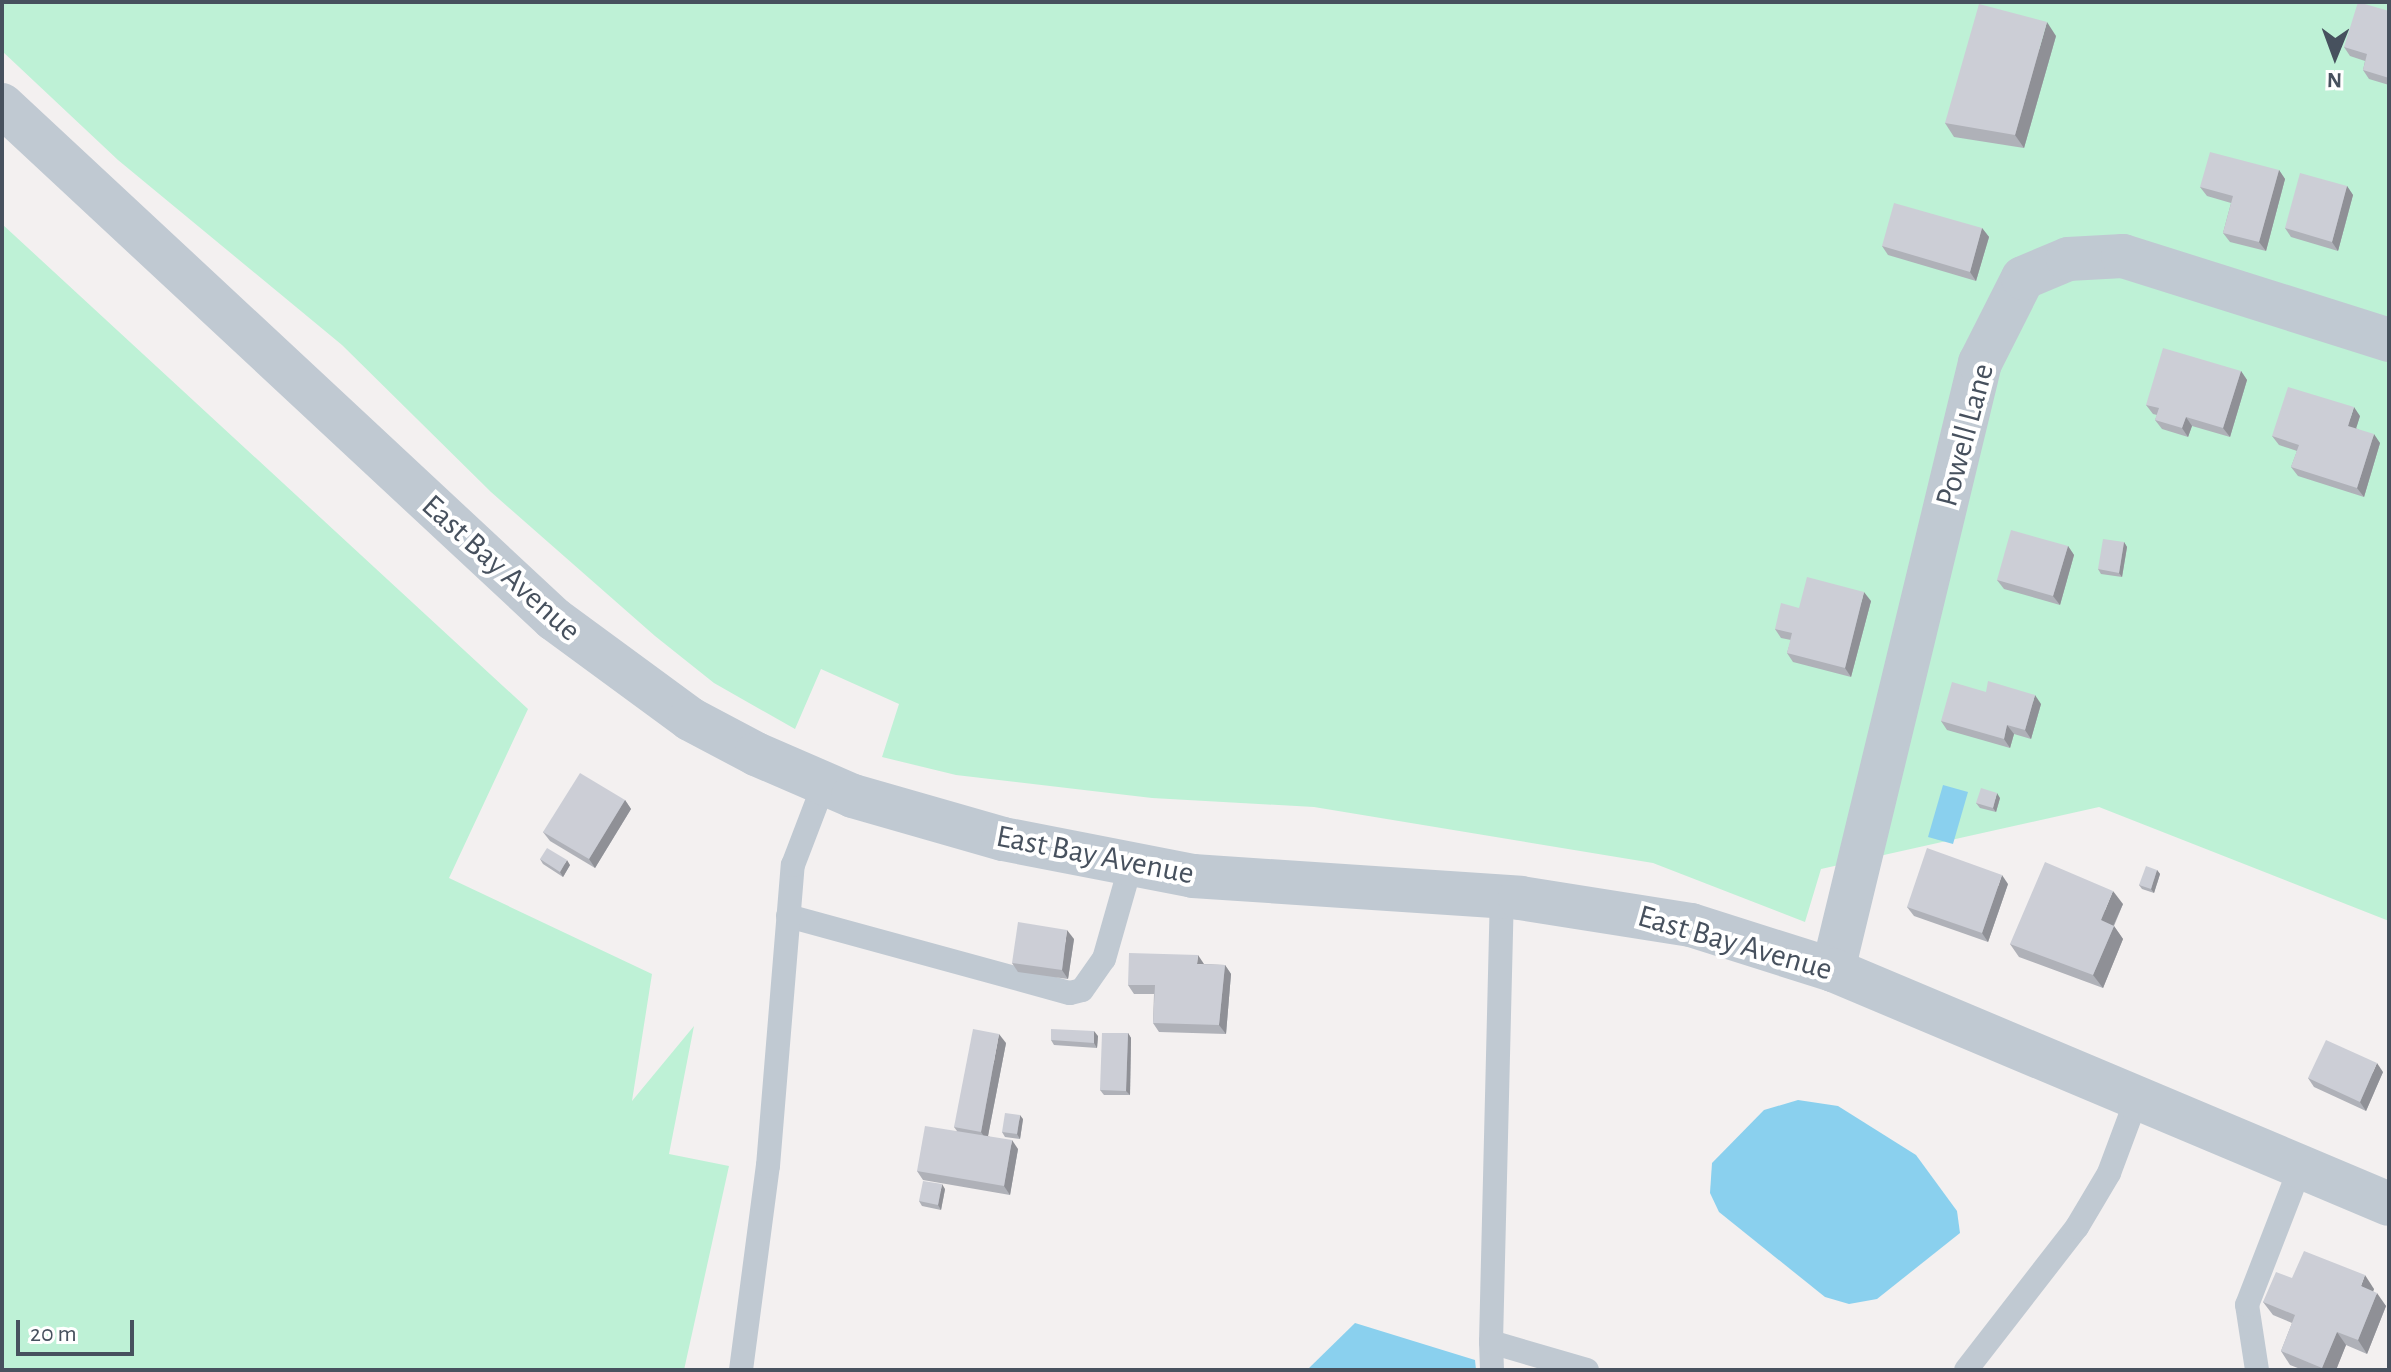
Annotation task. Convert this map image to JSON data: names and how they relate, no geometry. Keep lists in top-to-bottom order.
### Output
{
  "streets": {
    "street": ["Powell Lane", "East Bay Avenue"]
  },
  "crossings": [
    ["Powell Lane", "East Bay Avenue"]
  ],
  "scale_bar": "20 m",
  "north": "bottom"
}
